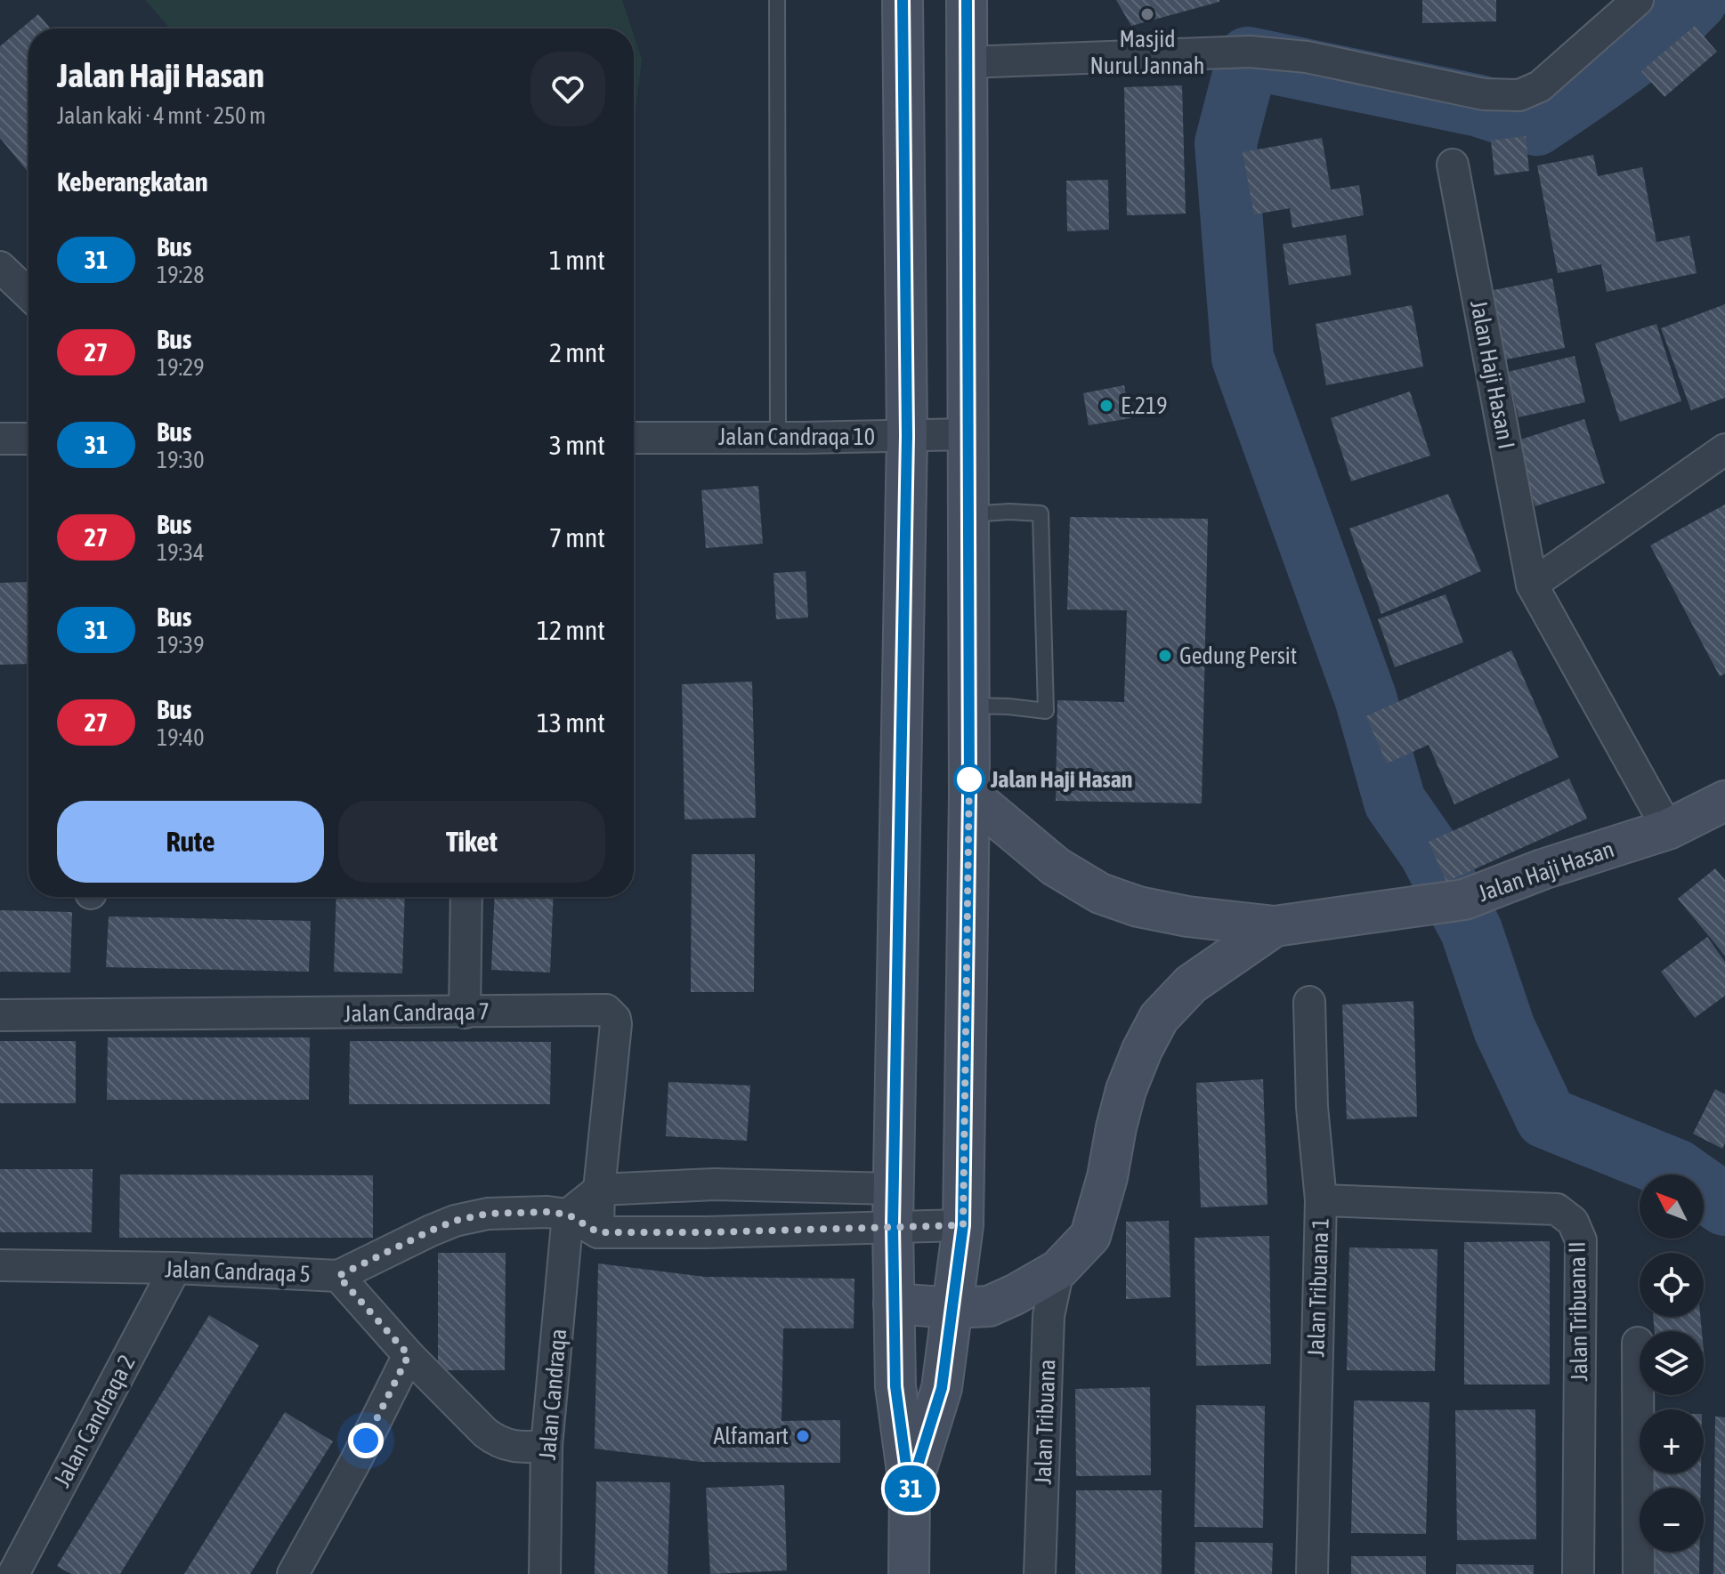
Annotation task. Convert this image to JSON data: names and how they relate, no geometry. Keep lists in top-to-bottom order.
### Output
{
  "streets": {
    "main road": ["Jalan Haji Hasan"],
    "street": [
      "Jalan Haji Hasan I",
      "Jalan Candraqa 10",
      "Jalan Candraqa 7",
      "Jalan Candraqa 5",
      "Jalan Tribuana 1",
      "Jalan Tribuana II",
      "Jalan Candraqa",
      "Jalan Candraqa 2",
      "Jalan Tribuana"
    ]
  },
  "crossings": [
    ["Jalan Haji Hasan I", "Jalan Haji Hasan"],
    ["Jalan Haji Hasan", "Jalan Tribuana"],
    ["Jalan Candraqa 5", "Jalan Candraqa"],
    ["Jalan Candraqa 5", "Jalan Candraqa 2"],
    ["Jalan Tribuana 1", "Jalan Tribuana II"]
  ],
  "places": [
    "Masjid Nurul Jannah",
    "E.219",
    "Gedung Persit",
    "Jalan Haji Hasan",
    "Alfamart"
  ],
  "lines": ["bus line 31"],
  "north": "top left",
  "page": {
    "on_map": "31",
    "heading": [
      ["Jalan Haji Hasan", "Jalan kaki · 4 mnt · 250 m"],
      "Keberangkatan"
    ],
    "list": [
      {
        "mark": "31",
        "name": "Bus",
        "note": "19:28",
        "value": "1 mnt"
      },
      {
        "mark": "27",
        "name": "Bus",
        "note": "19:29",
        "value": "2 mnt"
      },
      {
        "mark": "31",
        "name": "Bus",
        "note": "19:30",
        "value": "3 mnt"
      },
      {
        "mark": "27",
        "name": "Bus",
        "note": "19:34",
        "value": "7 mnt"
      },
      {
        "mark": "31",
        "name": "Bus",
        "note": "19:39",
        "value": "12 mnt"
      },
      {
        "mark": "27",
        "name": "Bus",
        "note": "19:40",
        "value": "13 mnt"
      }
    ],
    "buttons": ["Rute", "Tiket"],
    "map_buttons": ["+", "−"]
  }
}
